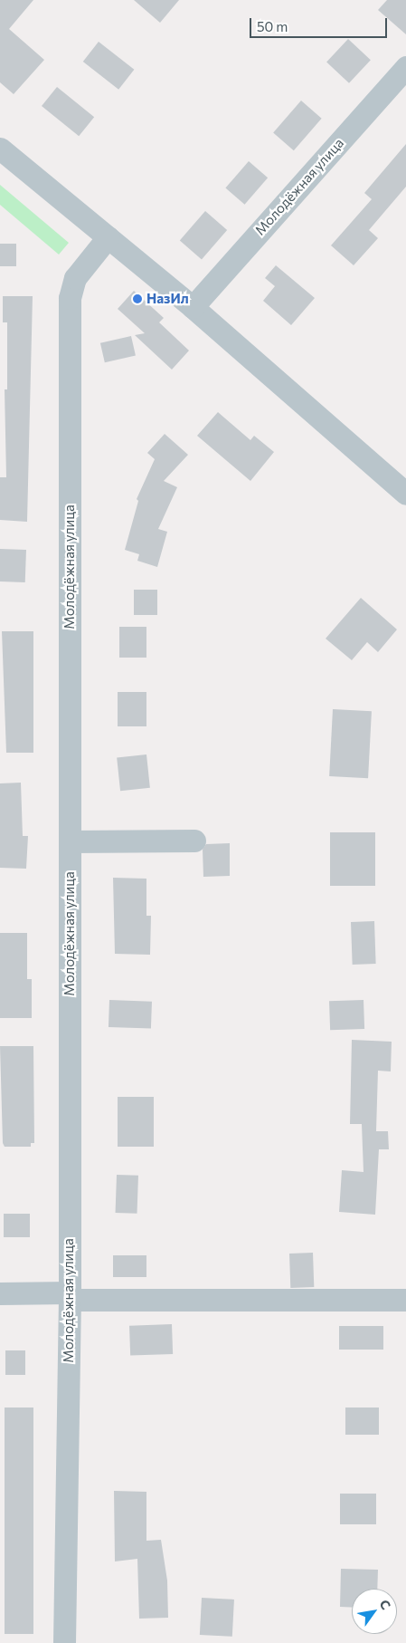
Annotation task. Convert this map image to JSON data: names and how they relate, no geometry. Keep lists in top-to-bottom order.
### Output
{
  "streets": {
    "street": ["Молодёжная улица"]
  },
  "places": ["НазИл"],
  "scale_bar": "50 m",
  "north": "top right"
}
